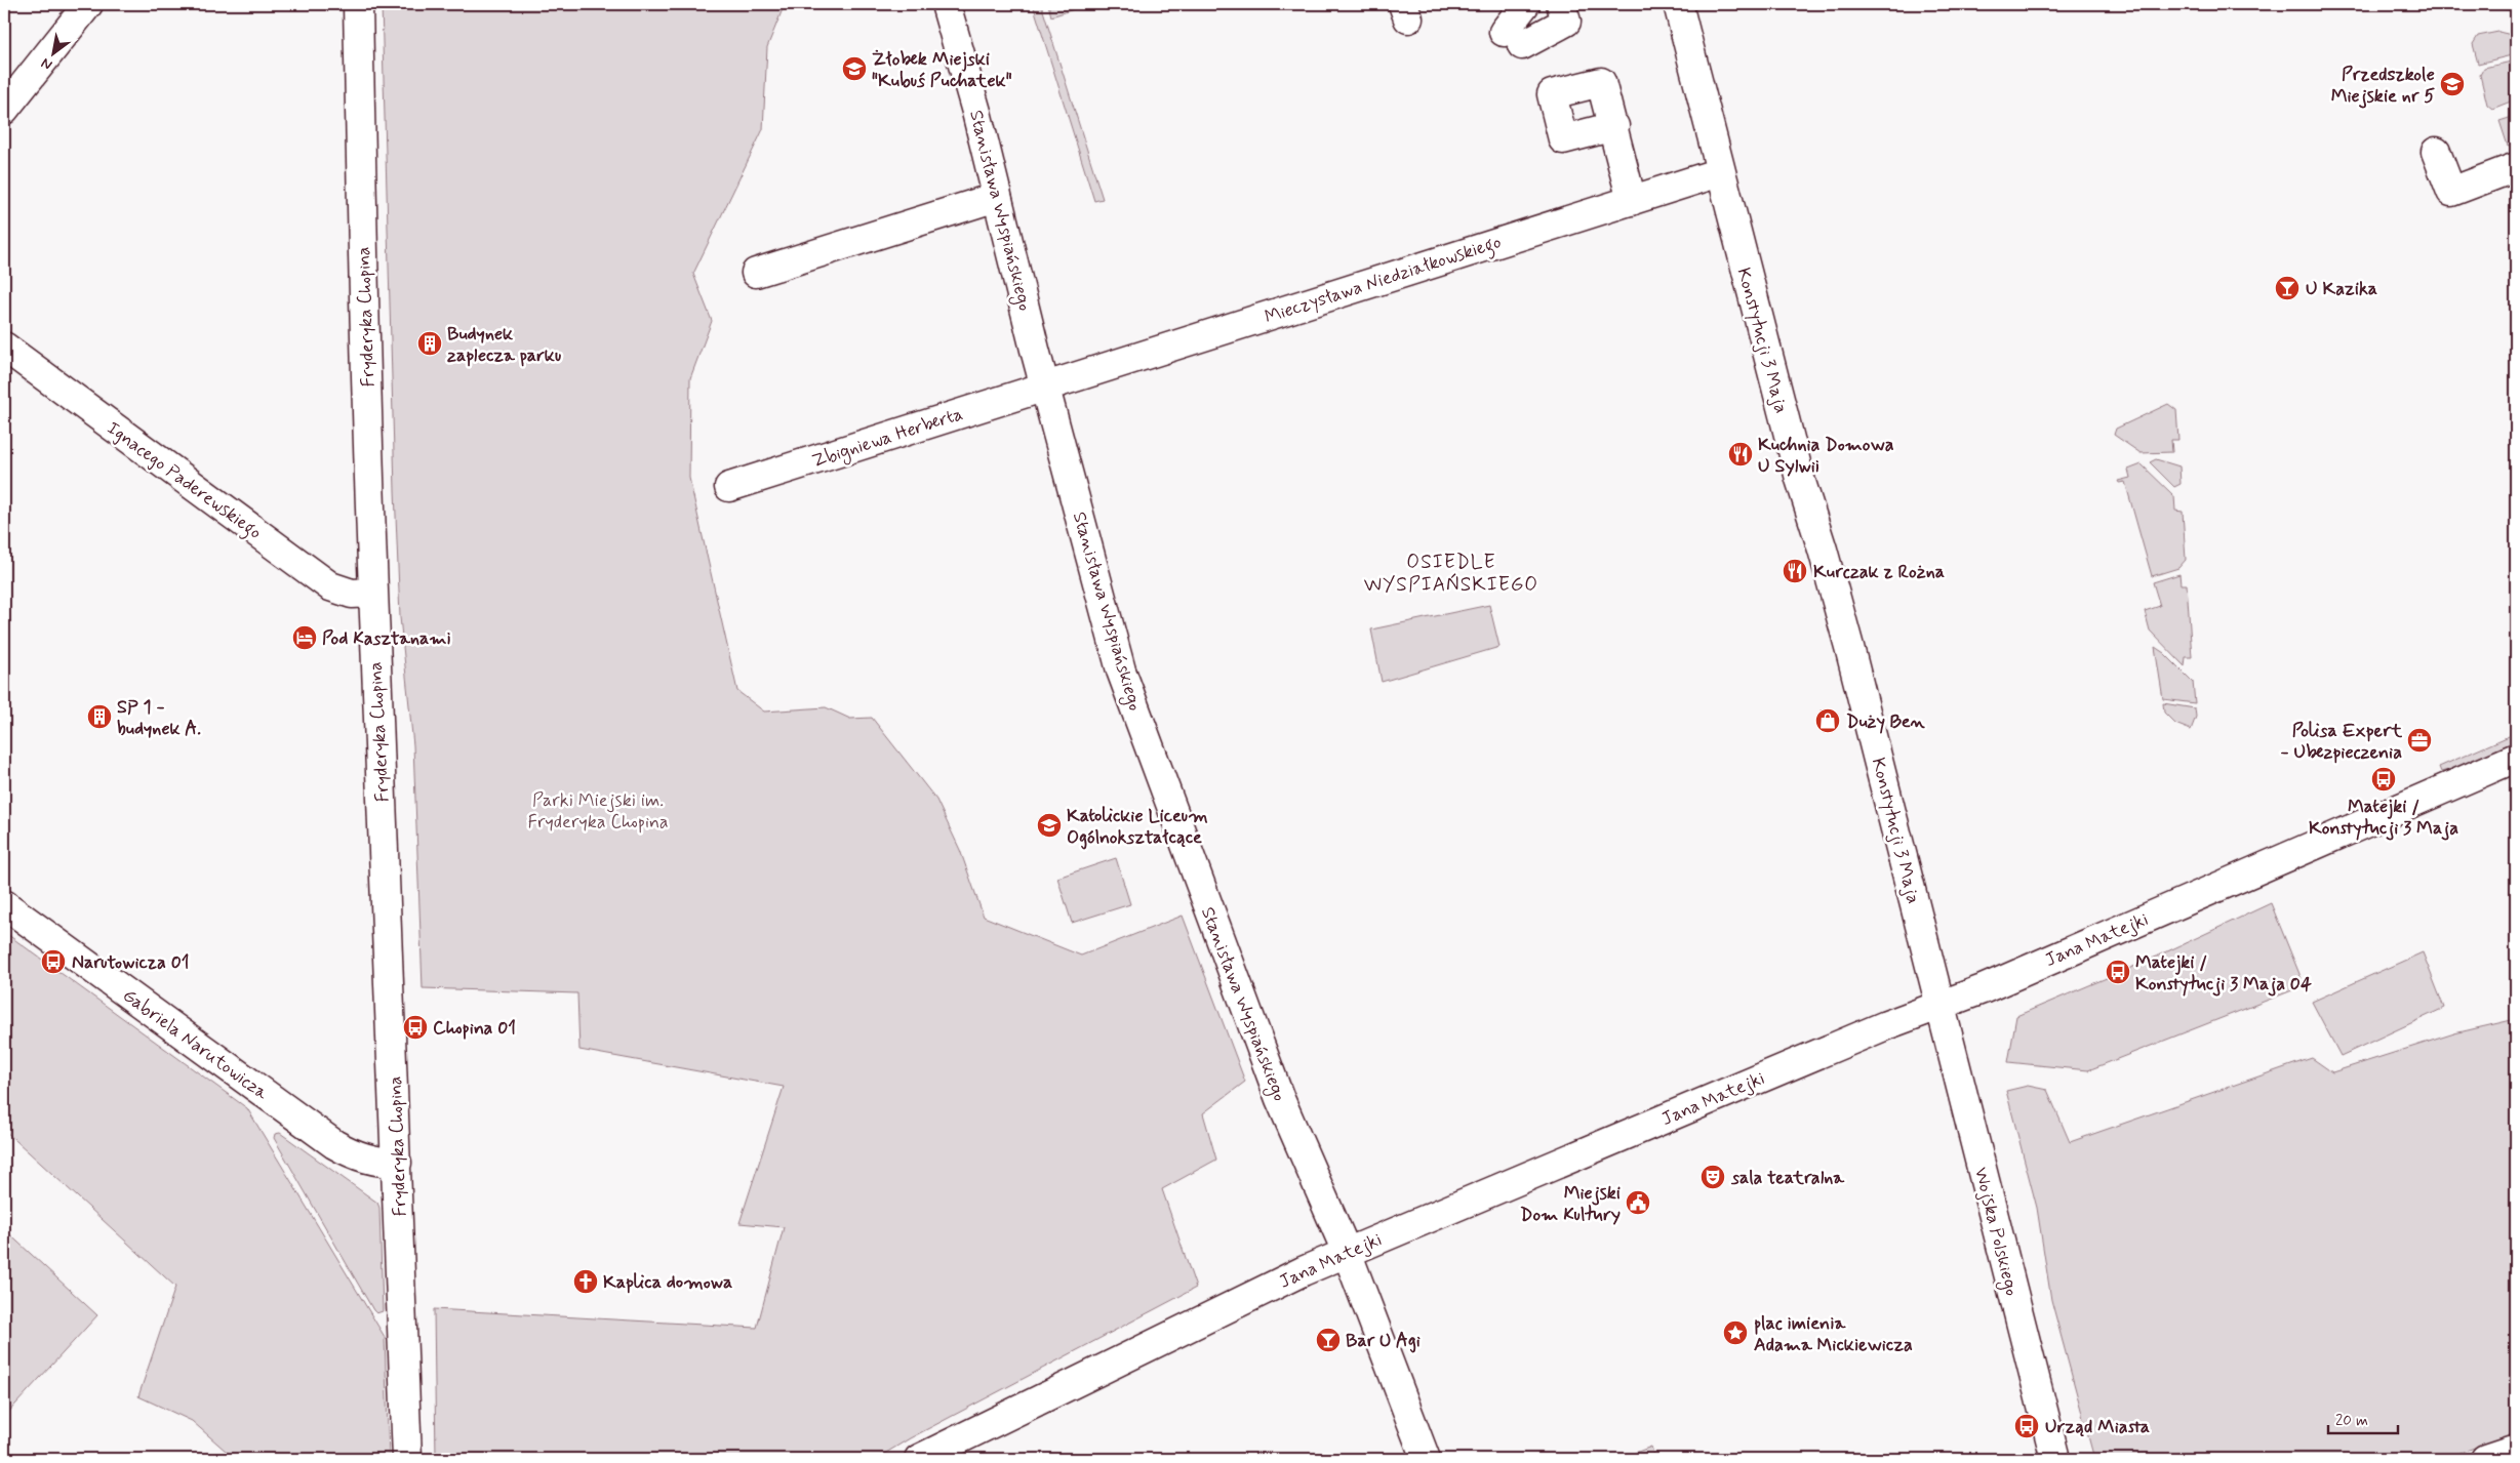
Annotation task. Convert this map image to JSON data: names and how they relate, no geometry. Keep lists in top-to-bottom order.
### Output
{
  "streets": {
    "street": [
      "Stanisława Wyspiańskiego",
      "Mieczysława Niedziałkowskiego",
      "Fryderyka Chopina",
      "Konstytucji 3 Maja",
      "Zbigniewa Herberta",
      "Ignacego Paderewskiego",
      "Jana Matejki",
      "Gabriela Narutowicza",
      "Wojska Polskiego"
    ]
  },
  "crossings": [
    ["Stanisława Wyspiańskiego", "Mieczysława Niedziałkowskiego"],
    ["Stanisława Wyspiańskiego", "Zbigniewa Herberta"],
    ["Stanisława Wyspiańskiego", "Jana Matejki"],
    ["Mieczysława Niedziałkowskiego", "Konstytucji 3 Maja"],
    ["Mieczysława Niedziałkowskiego", "Zbigniewa Herberta"],
    ["Fryderyka Chopina", "Ignacego Paderewskiego"],
    ["Fryderyka Chopina", "Gabriela Narutowicza"],
    ["Konstytucji 3 Maja", "Jana Matejki"],
    ["Konstytucji 3 Maja", "Wojska Polskiego"],
    ["Jana Matejki", "Wojska Polskiego"]
  ],
  "districts": ["OSIEDLE WYSPIAŃSKIEGO"],
  "parks": ["Parki Miejski im. Fryderyka Chopina"],
  "places": {
    "school or university": ["Żłobek Miejski \"Kubuś Puchatek\"", "Przedszkole Miejskie nr 5", "Katolickie Liceum Ogólnokształcące"],
    "bar": ["U Kazika", "Bar U Agi"],
    "building": ["Budynek zaplecza parku", "SP 1 - budynek A."],
    "restaurant": ["Kuchnia Domowa U Sylwii", "Kurczak z Rożna"],
    "hotel": ["Pod Kasztanami"],
    "shop": ["Duży Ben"],
    "office": ["Polisa Expert - Ubezpieczenia"],
    "bus stop": [
      "Matejki / Konstytucji 3 Maja",
      "Narutowicza 01",
      "Matejki / Konstytucji 3 Maja 04",
      "Chopina 01",
      "Urząd Miasta"
    ],
    "theatre": ["sala teatralna"],
    "public building": ["Miejski Dom Kultury"],
    "church": ["Kaplica domowa"],
    "place": ["plac imienia Adama Mickiewicza"]
  },
  "scale_bar": "20 m",
  "north": "bottom left"
}
